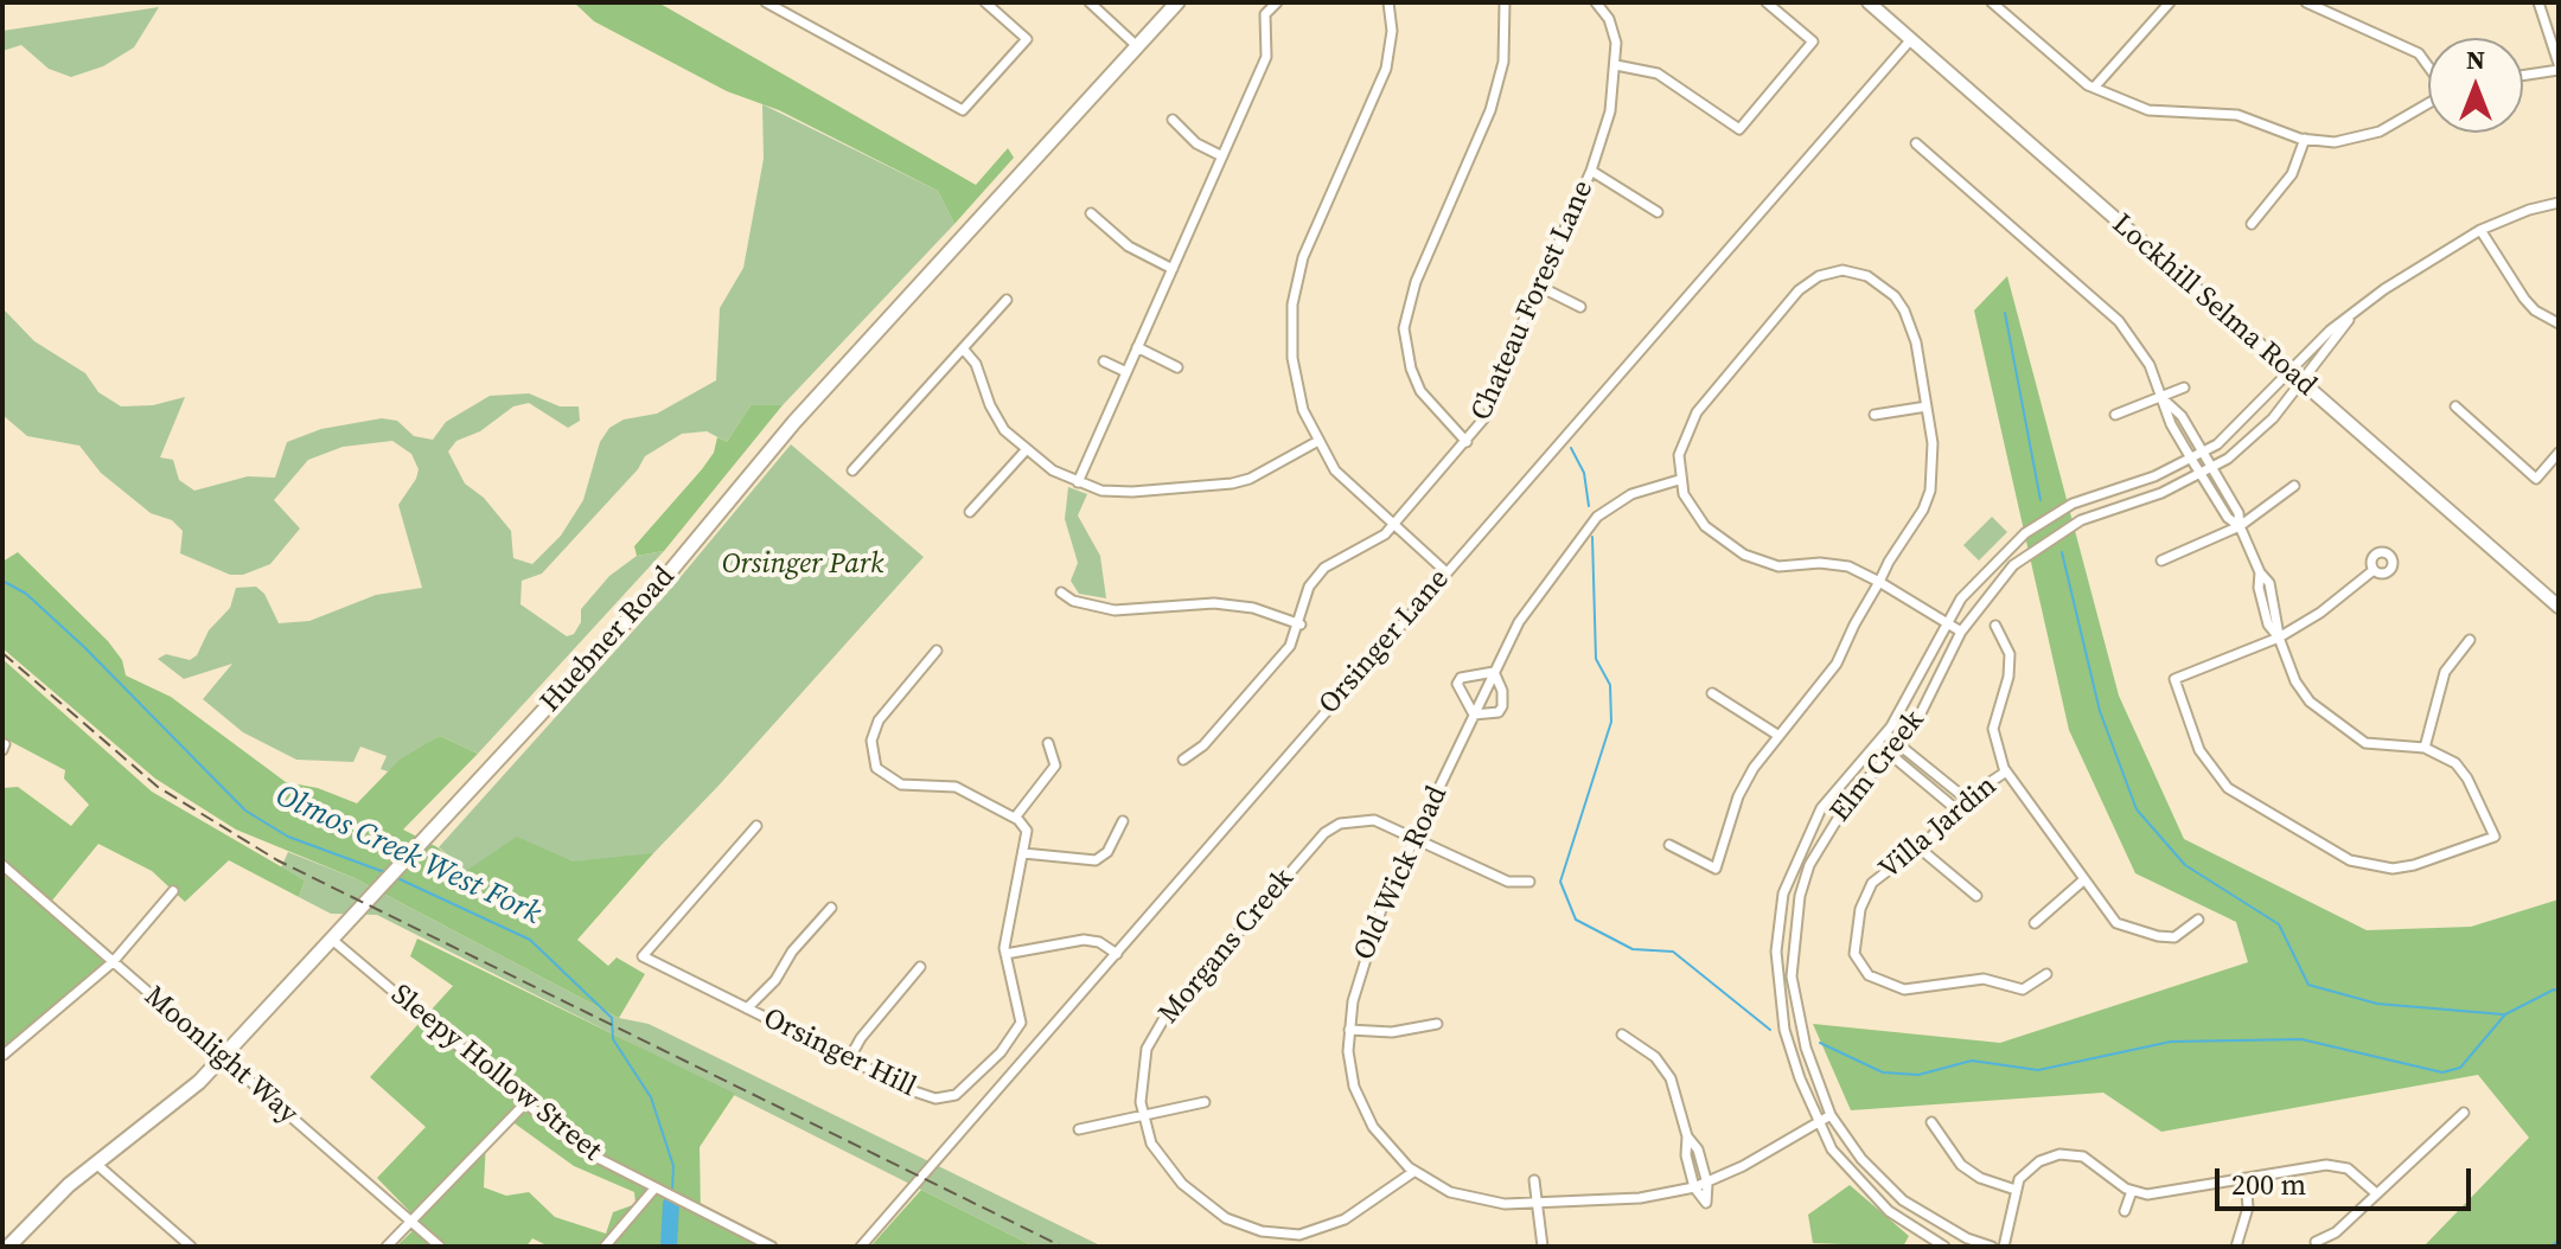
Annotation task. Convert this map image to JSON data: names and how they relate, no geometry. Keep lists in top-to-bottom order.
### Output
{
  "streets": {
    "main road": ["Lockhill Selma Road", "Huebner Road"],
    "street": [
      "Chateau Forest Lane",
      "Orsinger Lane",
      "Elm Creek",
      "Villa Jardin",
      "Old Wick Road",
      "Morgans Creek",
      "Orsinger Hill",
      "Moonlight Way",
      "Sleepy Hollow Street"
    ]
  },
  "crossings": [
    ["Lockhill Selma Road", "Orsinger Lane"],
    ["Lockhill Selma Road", "Elm Creek"],
    ["Huebner Road", "Moonlight Way"],
    ["Huebner Road", "Sleepy Hollow Street"],
    ["Elm Creek", "Old Wick Road"],
    ["Old Wick Road", "Morgans Creek"]
  ],
  "water": ["Olmos Creek West Fork"],
  "parks": ["Orsinger Park"],
  "scale_bar": "200 m",
  "north": "top"
}
